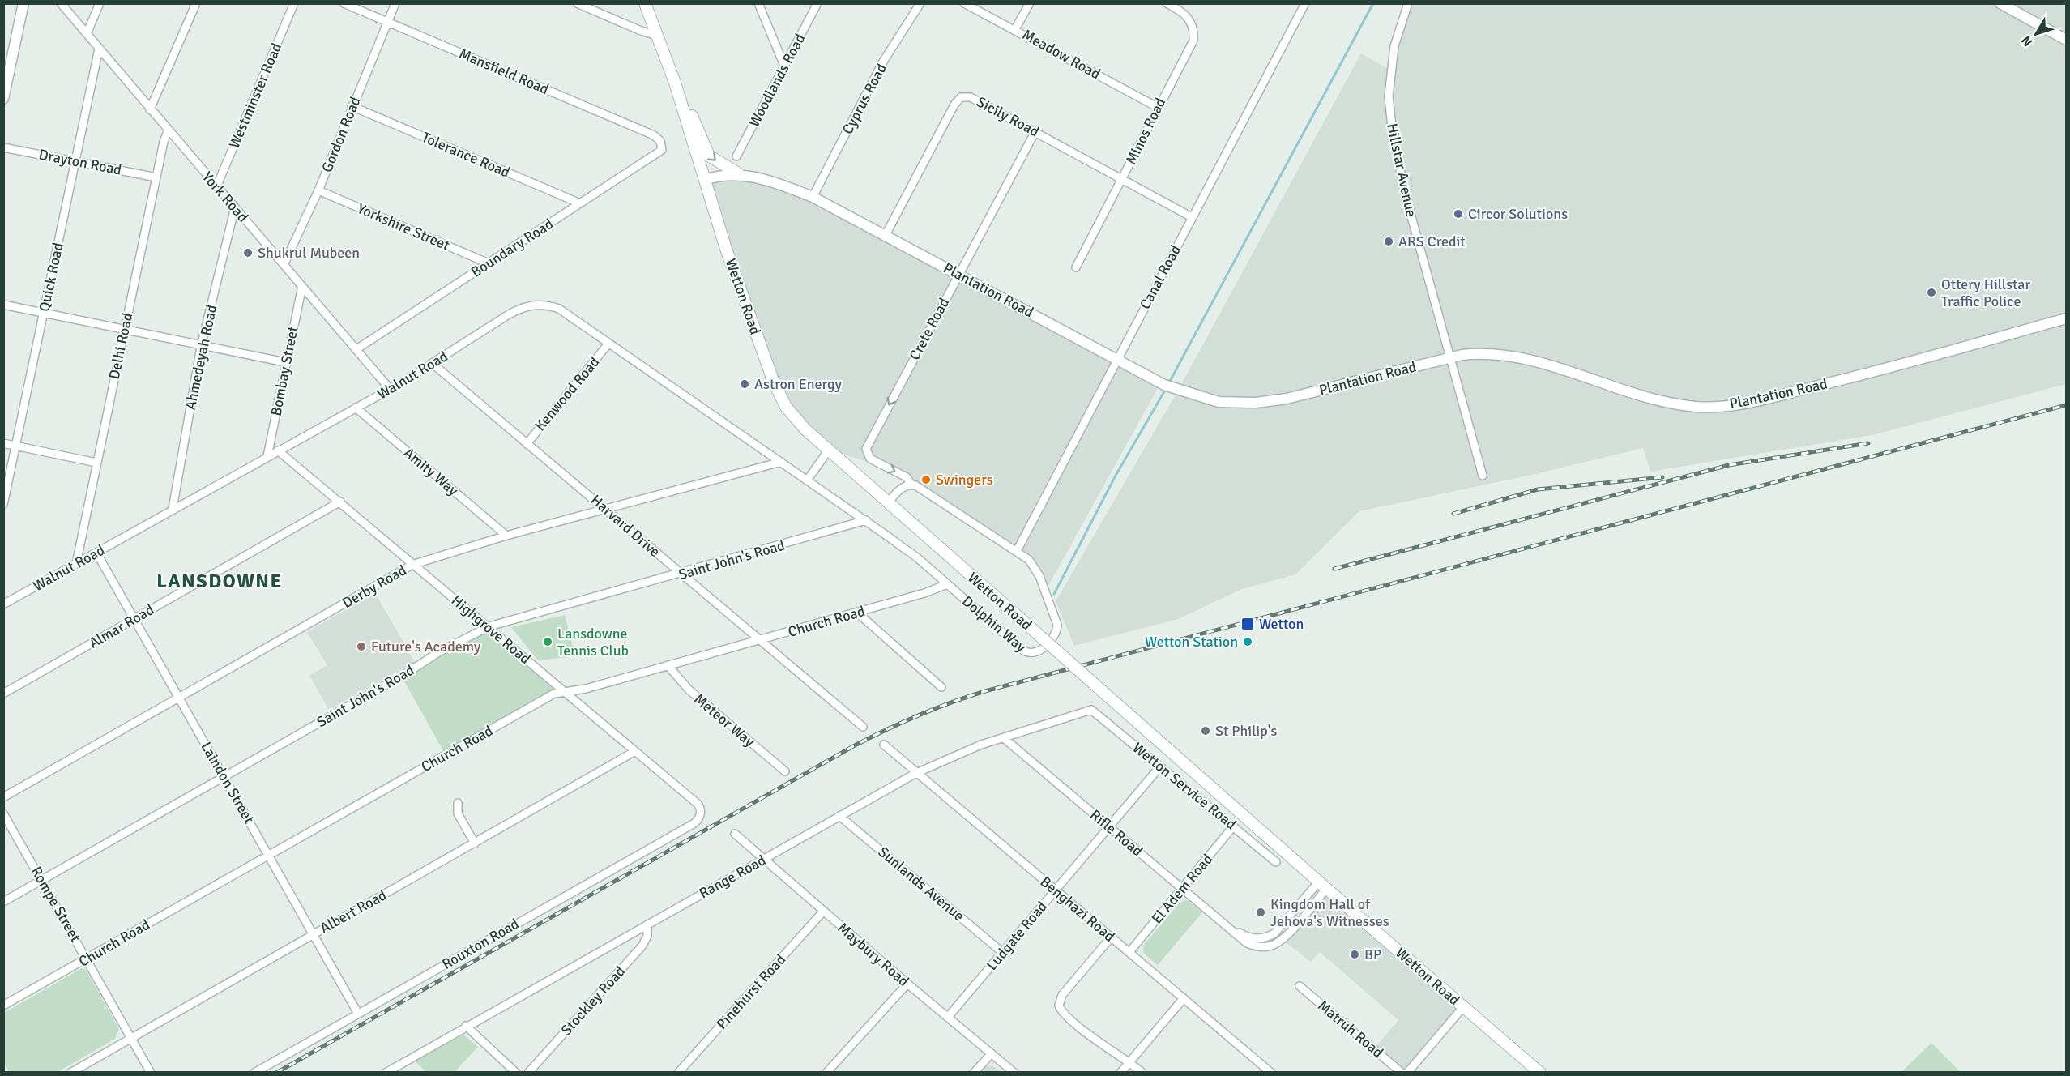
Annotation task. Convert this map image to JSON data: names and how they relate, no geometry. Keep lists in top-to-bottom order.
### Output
{
  "streets": {
    "main road": ["Wetton Road"],
    "street": [
      "Meadow Road",
      "Mansfield Road",
      "Woodlands Road",
      "Westminster Road",
      "Cyprus Road",
      "Sicily Road",
      "Minos Road",
      "Gordon Road",
      "Tolerance Road",
      "Drayton Road",
      "Hillstar Avenue",
      "York Road",
      "Yorkshire Street",
      "Boundary Road",
      "Quick Road",
      "Canal Road",
      "Plantation Road",
      "Crete Road",
      "Delhi Road",
      "Ahmedeyah Road",
      "Bombay Street",
      "Walnut Road",
      "Kenwood Road",
      "Amity Way",
      "Harvard Drive",
      "Saint John's Road",
      "Derby Road",
      "Church Road",
      "Dolphin Way",
      "Almar Road",
      "Highgrove Road",
      "Meteor Way",
      "Laindon Street",
      "Wetton Service Road",
      "Rifle Road",
      "Range Road",
      "Sunlands Avenue",
      "El Adem Road",
      "Rompe Street",
      "Benghazi Road",
      "Albert Road",
      "Ludgate Road",
      "Rouxton Road",
      "Maybury Road",
      "Pinehurst Road",
      "Stockley Road",
      "Matruh Road"
    ]
  },
  "crossings": [
    ["Meadow Road", "Minos Road"],
    ["Mansfield Road", "Gordon Road"],
    ["Mansfield Road", "Boundary Road"],
    ["Westminster Road", "York Road"],
    ["Cyprus Road", "Plantation Road"],
    ["Sicily Road", "Minos Road"],
    ["Sicily Road", "Canal Road"],
    ["Sicily Road", "Plantation Road"],
    ["Sicily Road", "Crete Road"],
    ["Gordon Road", "Tolerance Road"],
    ["Gordon Road", "York Road"],
    ["Gordon Road", "Yorkshire Street"],
    ["Tolerance Road", "Boundary Road"],
    ["Drayton Road", "Quick Road"],
    ["Drayton Road", "Delhi Road"],
    ["Hillstar Avenue", "Plantation Road"],
    ["York Road", "Boundary Road"],
    ["York Road", "Quick Road"],
    ["York Road", "Delhi Road"],
    ["York Road", "Ahmedeyah Road"],
    ["York Road", "Bombay Street"],
    ["York Road", "Walnut Road"],
    ["Yorkshire Street", "Boundary Road"],
    ["Canal Road", "Plantation Road"],
    ["Canal Road", "Dolphin Way"],
    ["Plantation Road", "Wetton Road"],
    ["Plantation Road", "Crete Road"],
    ["Wetton Road", "Rifle Road"],
    ["Crete Road", "Dolphin Way"],
    ["Delhi Road", "Walnut Road"],
    ["Ahmedeyah Road", "Walnut Road"],
    ["Bombay Street", "Walnut Road"],
    ["Walnut Road", "Kenwood Road"],
    ["Walnut Road", "Amity Way"],
    ["Walnut Road", "Harvard Drive"],
    ["Walnut Road", "Derby Road"],
    ["Walnut Road", "Dolphin Way"],
    ["Walnut Road", "Highgrove Road"],
    ["Walnut Road", "Laindon Street"],
    ["Kenwood Road", "Harvard Drive"],
    ["Amity Way", "Derby Road"],
    ["Harvard Drive", "Saint John's Road"],
    ["Harvard Drive", "Derby Road"],
    ["Harvard Drive", "Church Road"],
    ["Saint John's Road", "Dolphin Way"],
    ["Saint John's Road", "Highgrove Road"],
    ["Saint John's Road", "Laindon Street"],
    ["Saint John's Road", "Rompe Street"],
    ["Derby Road", "Highgrove Road"],
    ["Derby Road", "Laindon Street"],
    ["Church Road", "Dolphin Way"],
    ["Church Road", "Highgrove Road"],
    ["Church Road", "Meteor Way"],
    ["Church Road", "Laindon Street"],
    ["Church Road", "Rompe Street"],
    ["Almar Road", "Highgrove Road"],
    ["Almar Road", "Laindon Street"],
    ["Highgrove Road", "Albert Road"],
    ["Highgrove Road", "Rouxton Road"],
    ["Laindon Street", "Albert Road"],
    ["Laindon Street", "Rouxton Road"],
    ["Wetton Service Road", "Range Road"],
    ["Wetton Service Road", "El Adem Road"],
    ["Wetton Service Road", "Ludgate Road"],
    ["Rifle Road", "Range Road"],
    ["Rifle Road", "El Adem Road"],
    ["Rifle Road", "Ludgate Road"],
    ["Range Road", "Sunlands Avenue"],
    ["Range Road", "Benghazi Road"],
    ["Range Road", "Maybury Road"],
    ["Range Road", "Stockley Road"],
    ["Sunlands Avenue", "Ludgate Road"],
    ["El Adem Road", "Benghazi Road"],
    ["Rompe Street", "Albert Road"],
    ["Benghazi Road", "Ludgate Road"],
    ["Ludgate Road", "Maybury Road"],
    ["Maybury Road", "Pinehurst Road"]
  ],
  "one_way": ["Crete Road"],
  "districts": ["LANSDOWNE"],
  "places": {
    "other": [
      "Circor Solutions",
      "ARS Credit",
      "Shukrul Mubeen",
      "Ottery Hillstar Traffic Police",
      "Astron Energy",
      "Swingers",
      "Lansdowne Tennis Club",
      "Wetton Station",
      "Future's Academy",
      "St Philip's",
      "Kingdom Hall of Jehova's Witnesses",
      "BP"
    ],
    "transit": ["Wetton"]
  },
  "north": "bottom left"
}
